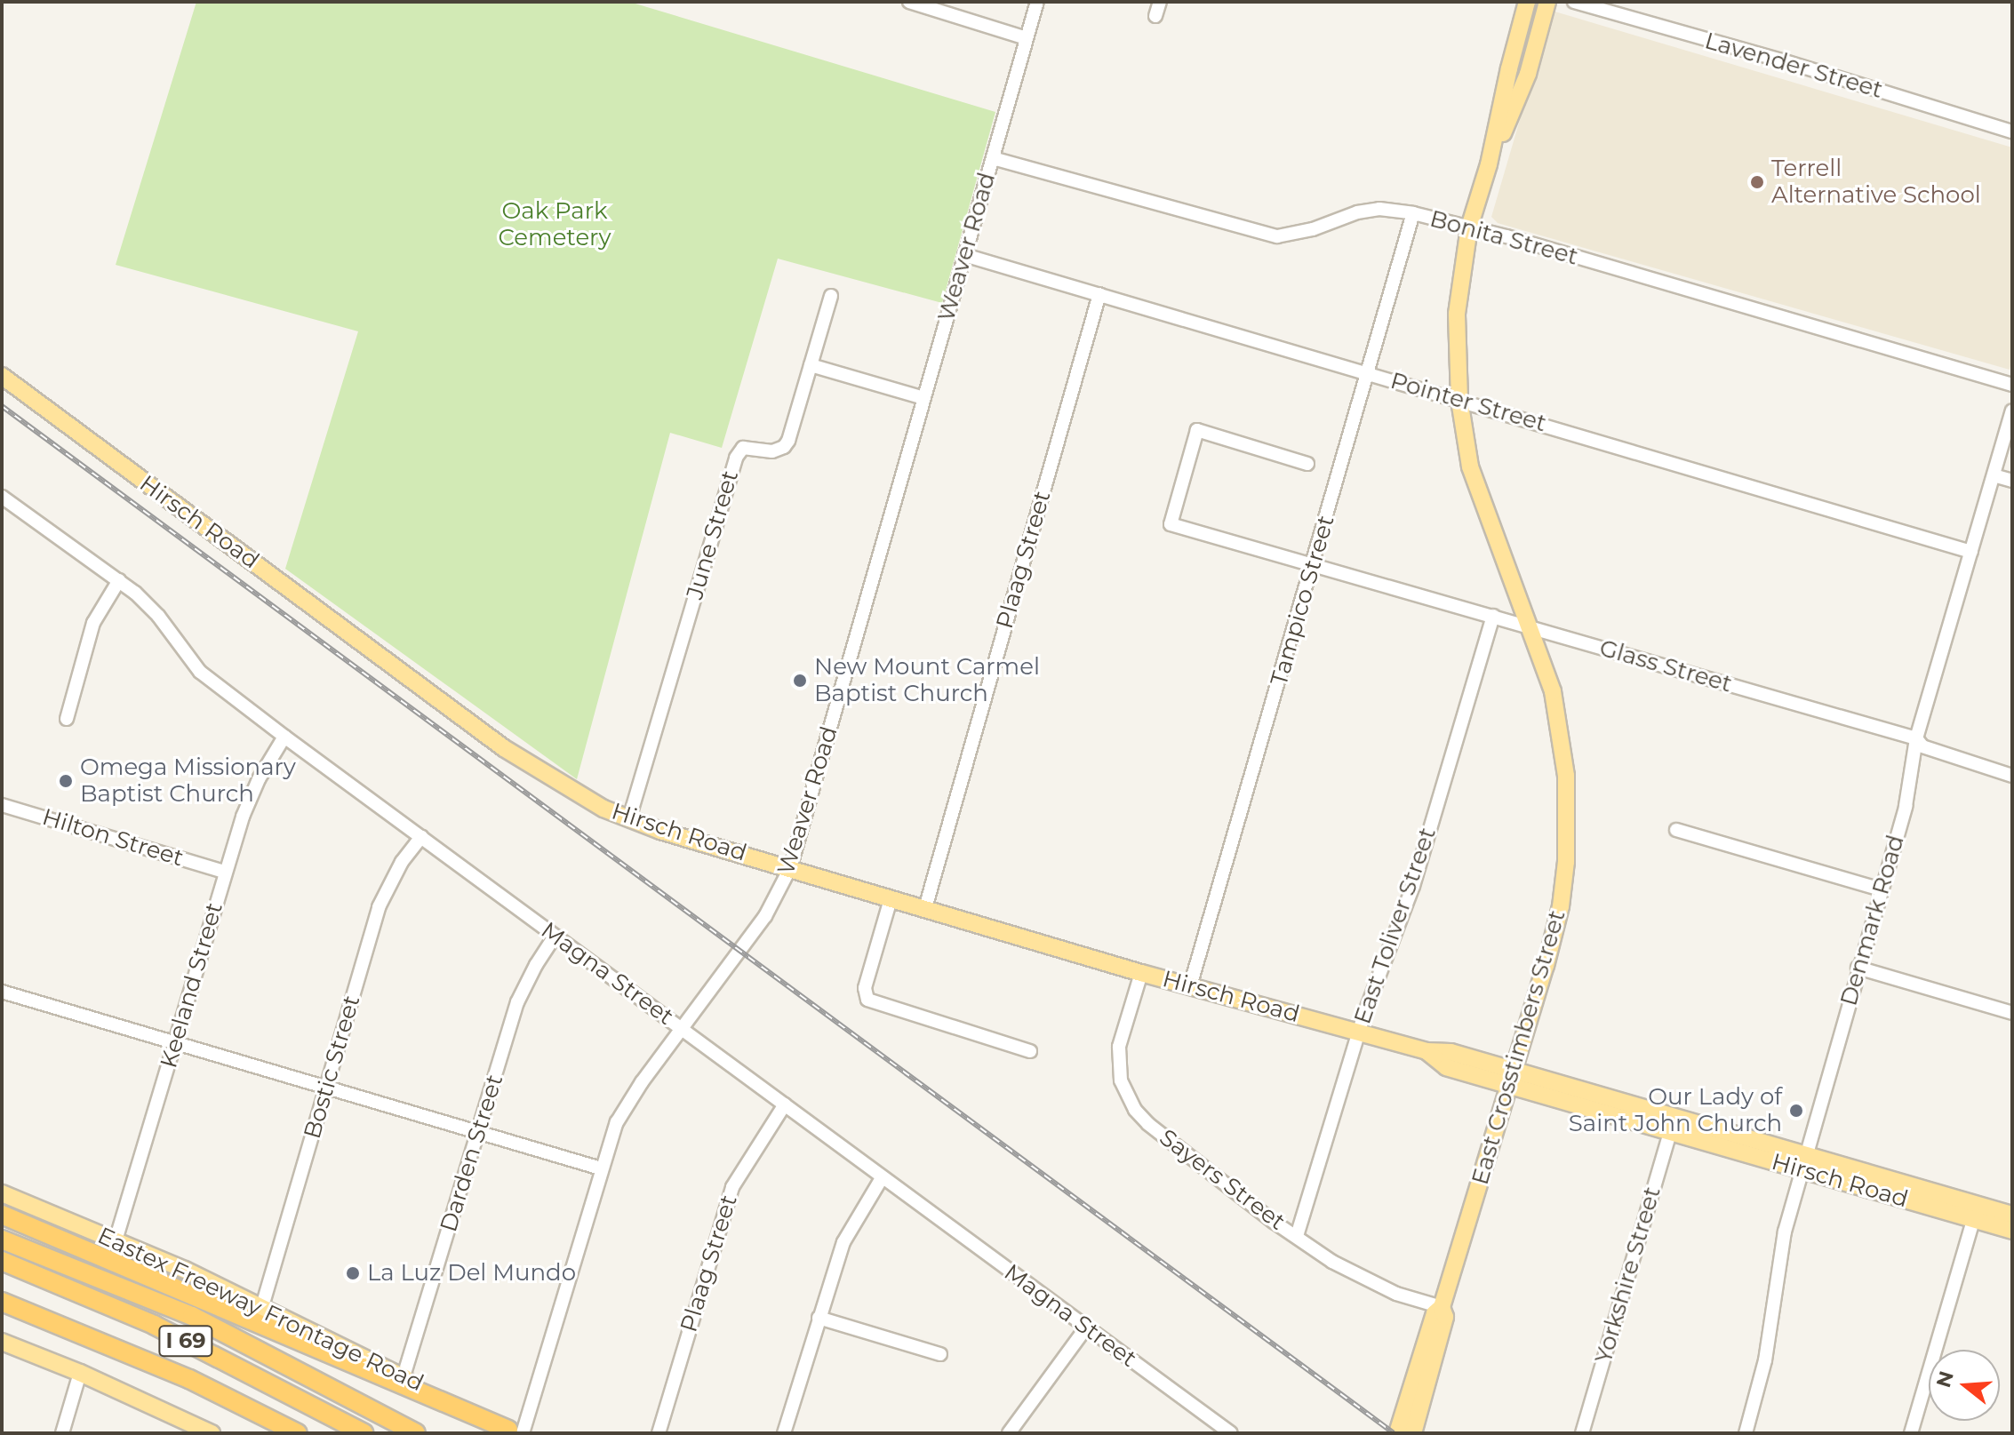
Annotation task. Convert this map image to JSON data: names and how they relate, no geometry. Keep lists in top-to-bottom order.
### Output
{
  "streets": {
    "highway": ["I 69"],
    "main road": ["Hirsch Road", "East Crosstimbers Street", "Eastex Freeway Frontage Road"],
    "street": [
      "Lavender Street",
      "Bonita Street",
      "Weaver Road",
      "Pointer Street",
      "June Street",
      "Plaag Street",
      "Tampico Street",
      "Glass Street",
      "Hilton Street",
      "Denmark Road",
      "East Toliver Street",
      "Magna Street",
      "Keeland Street",
      "Bostic Street",
      "Darden Street",
      "Sayers Street",
      "Yorkshire Street"
    ]
  },
  "crossings": [
    ["Bonita Street", "Weaver Road"],
    ["Bonita Street", "Tampico Street"],
    ["Bonita Street", "East Crosstimbers Street"],
    ["Weaver Road", "Pointer Street"],
    ["Weaver Road", "Hirsch Road"],
    ["Weaver Road", "Magna Street"],
    ["Weaver Road", "Eastex Freeway Frontage Road"],
    ["Pointer Street", "Plaag Street"],
    ["Pointer Street", "Tampico Street"],
    ["Pointer Street", "Denmark Road"],
    ["Pointer Street", "East Crosstimbers Street"],
    ["Hirsch Road", "June Street"],
    ["Hirsch Road", "Plaag Street"],
    ["Hirsch Road", "Tampico Street"],
    ["Hirsch Road", "Denmark Road"],
    ["Hirsch Road", "East Toliver Street"],
    ["Hirsch Road", "East Crosstimbers Street"],
    ["Hirsch Road", "Sayers Street"],
    ["Hirsch Road", "Yorkshire Street"],
    ["Plaag Street", "Magna Street"],
    ["Tampico Street", "Glass Street"],
    ["Glass Street", "Denmark Road"],
    ["Glass Street", "East Toliver Street"],
    ["Glass Street", "East Crosstimbers Street"],
    ["Hilton Street", "Keeland Street"],
    ["East Toliver Street", "Sayers Street"],
    ["Magna Street", "Keeland Street"],
    ["Magna Street", "Bostic Street"],
    ["Magna Street", "Darden Street"],
    ["Keeland Street", "Eastex Freeway Frontage Road"],
    ["East Crosstimbers Street", "Sayers Street"],
    ["Bostic Street", "Eastex Freeway Frontage Road"],
    ["Darden Street", "Eastex Freeway Frontage Road"]
  ],
  "parks": ["Oak Park Cemetery"],
  "places": [
    "Terrell Alternative School",
    "New Mount Carmel Baptist Church",
    "Omega Missionary Baptist Church",
    "Our Lady of Saint John Church",
    "La Luz Del Mundo"
  ],
  "north": "left"
}
